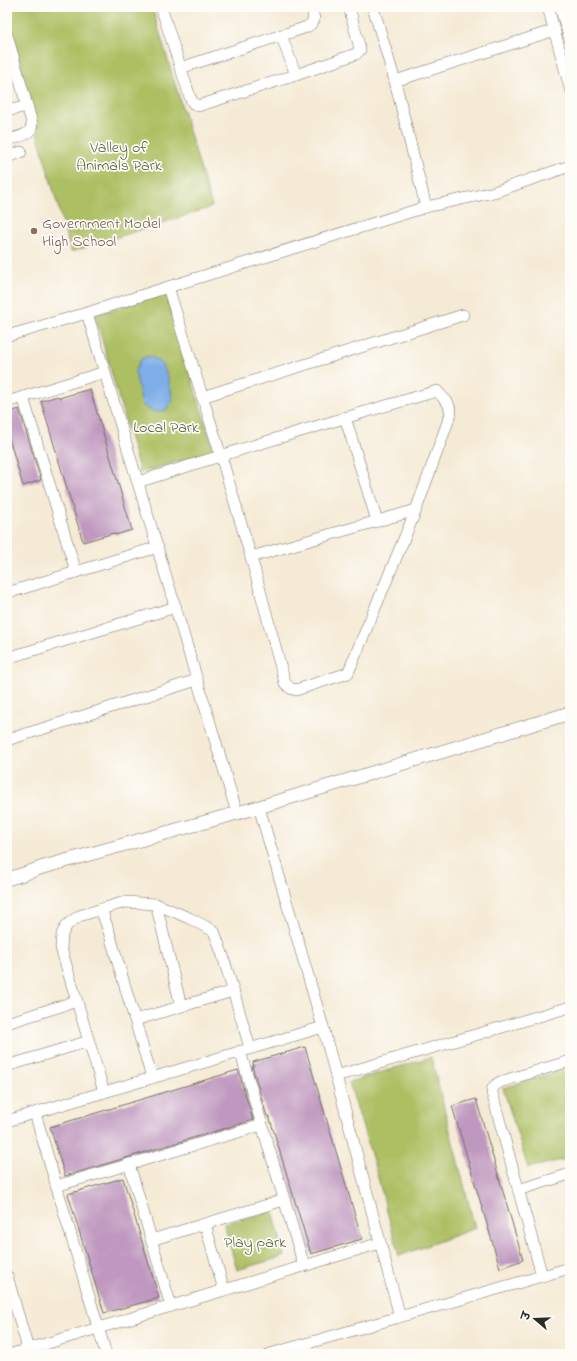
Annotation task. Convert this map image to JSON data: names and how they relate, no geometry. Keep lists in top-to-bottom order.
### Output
{
  "parks": ["Valley of Animals Park", "Local Park", "Play park"],
  "places": ["Government Model High School"],
  "north": "left"
}
